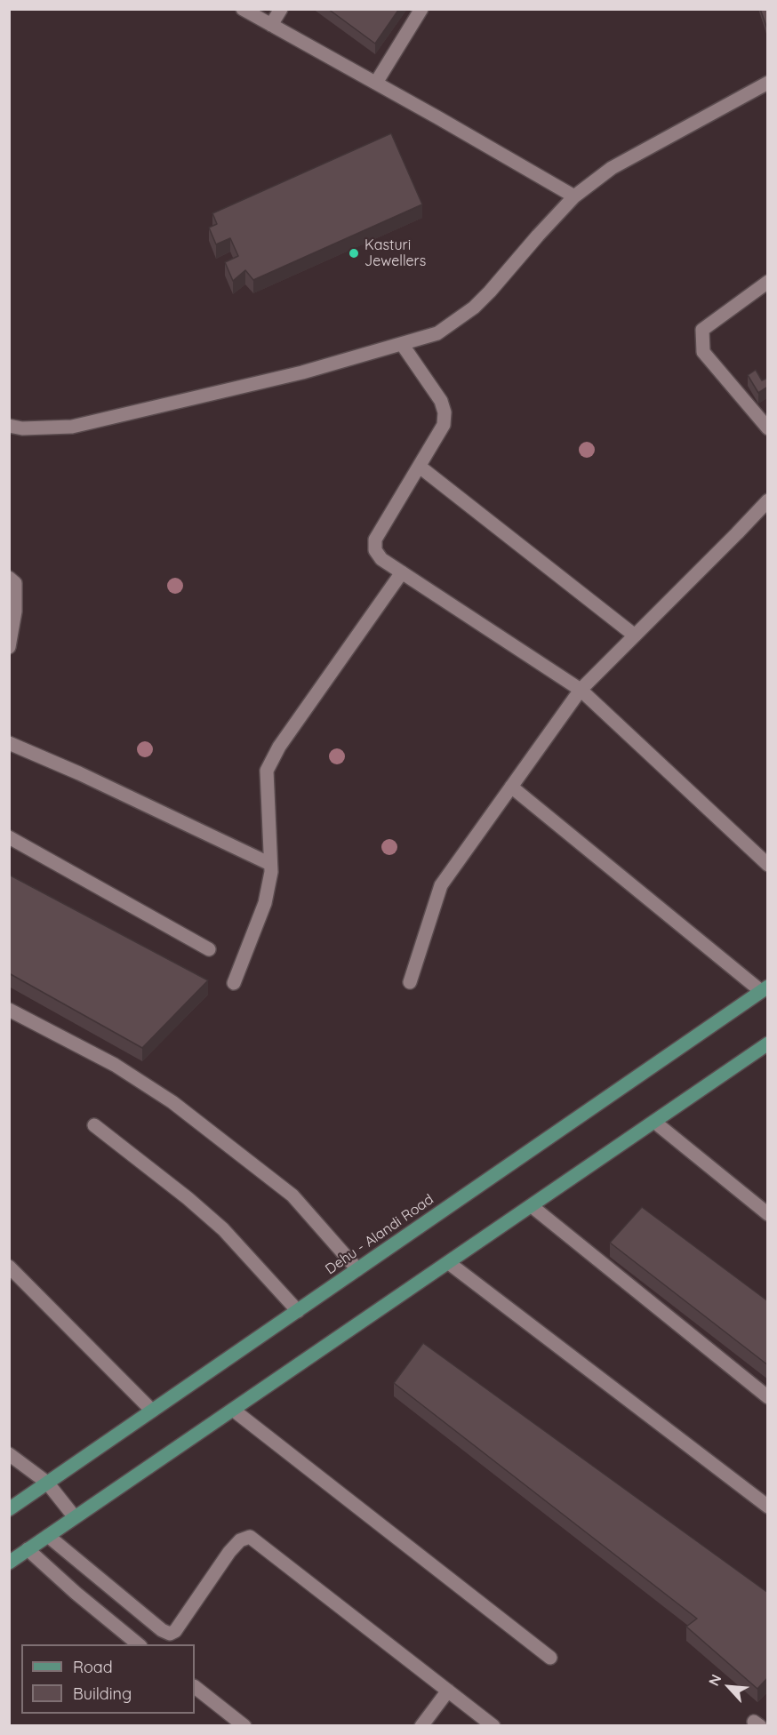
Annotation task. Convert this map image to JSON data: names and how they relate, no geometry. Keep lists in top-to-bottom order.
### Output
{
  "streets": {
    "main road": ["Dehu - Alandi Road"]
  },
  "places": ["Kasturi Jewellers"],
  "legend": ["Road", "Building"],
  "north": "top left"
}
